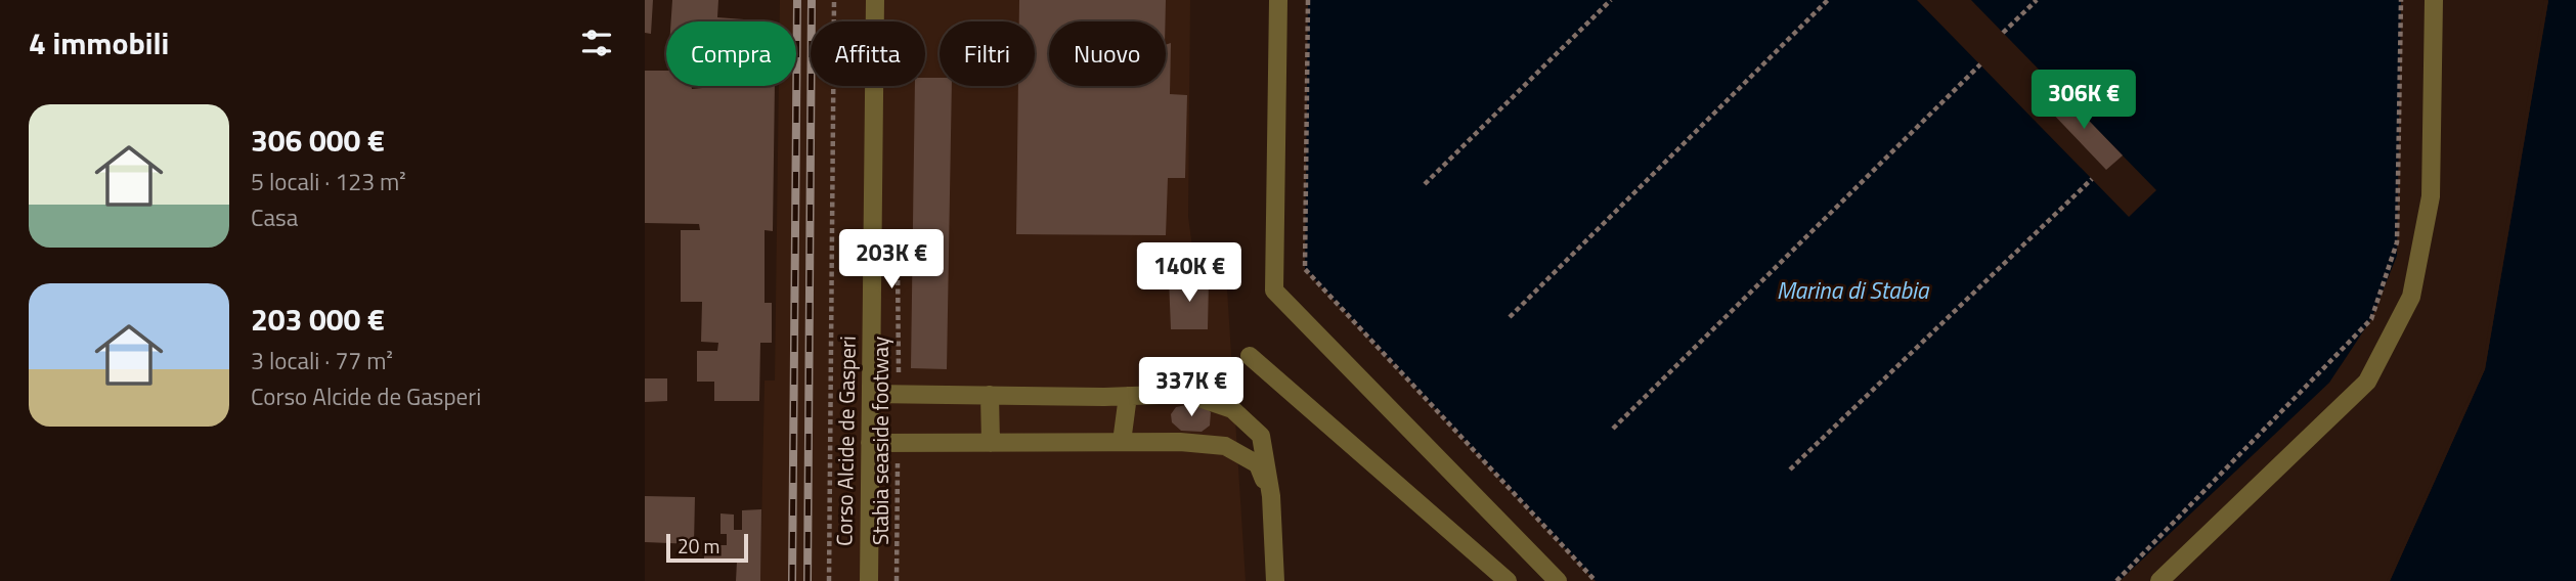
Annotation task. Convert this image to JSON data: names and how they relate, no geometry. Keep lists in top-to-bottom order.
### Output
{
  "streets": {
    "street": ["Corso Alcide de Gasperi"],
    "path": ["Stabia seaside footway"]
  },
  "water": ["Marina di Stabia"],
  "scale_bar": "20 m",
  "page": {
    "heading": "4 immobili",
    "chip": [
      "Compra",
      "Affitta",
      "Filtri",
      "Nuovo"
    ],
    "price": [
      "306K €",
      "203K €",
      "140K €",
      "337K €"
    ],
    "list": [
      {
        "name": "306 000 €",
        "note": "5 locali · 123 m² · Casa"
      },
      {
        "name": "203 000 €",
        "note": "3 locali · 77 m² · Corso Alcide de Gasperi"
      }
    ],
    "scale": "20 m"
  }
}
